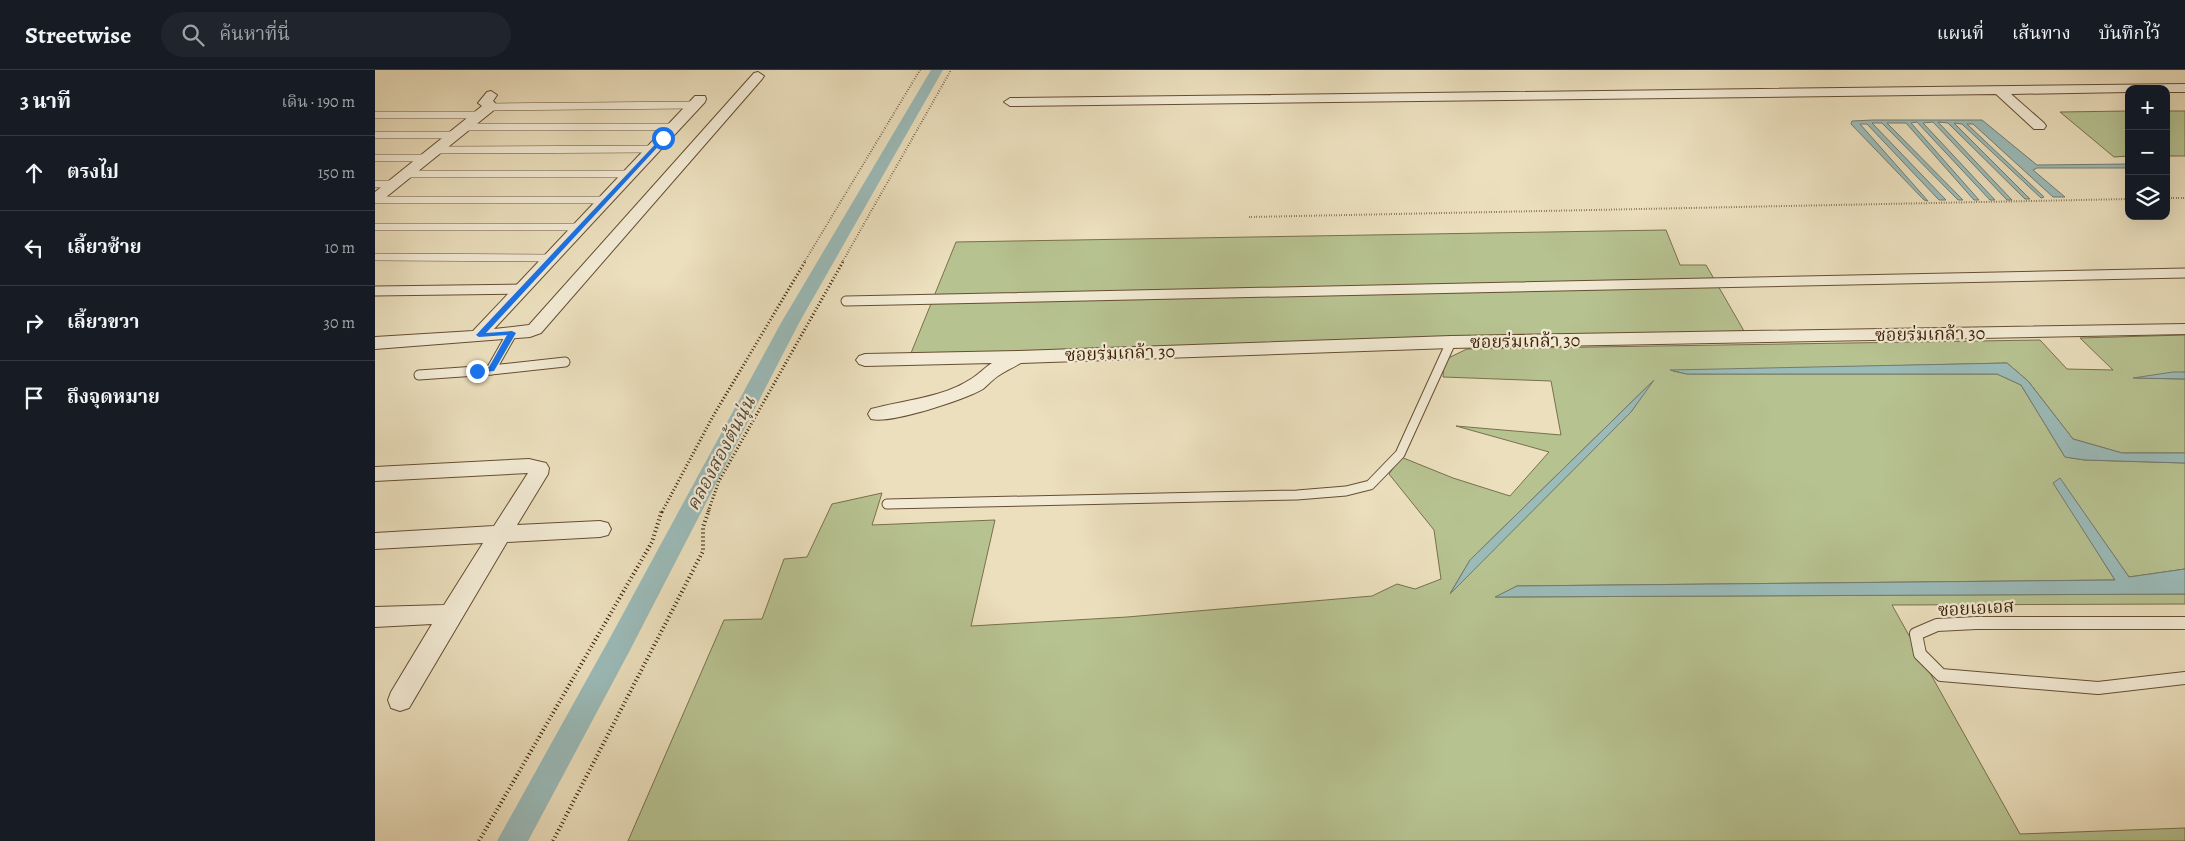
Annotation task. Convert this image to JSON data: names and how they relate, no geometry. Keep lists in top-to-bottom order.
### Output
{
  "streets": {
    "street": ["ซอยร่มเกล้า 30"],
    "lane": ["ซอยเอเอส"]
  },
  "water": ["คลองสองต้นนุ่น"],
  "page": {
    "header": "Streetwise",
    "search": "ค้นหาที่นี่",
    "nav": ["แผนที่", "เส้นทาง", "บันทึกไว้"],
    "heading": ["3 นาที", "เดิน · 190 m"],
    "map_buttons": ["+", "−"],
    "list": [
      ["ตรงไป", "150 m"],
      ["เลี้ยวซ้าย", "10 m"],
      ["เลี้ยวขวา", "30 m"],
      "ถึงจุดหมาย"
    ]
  }
}
